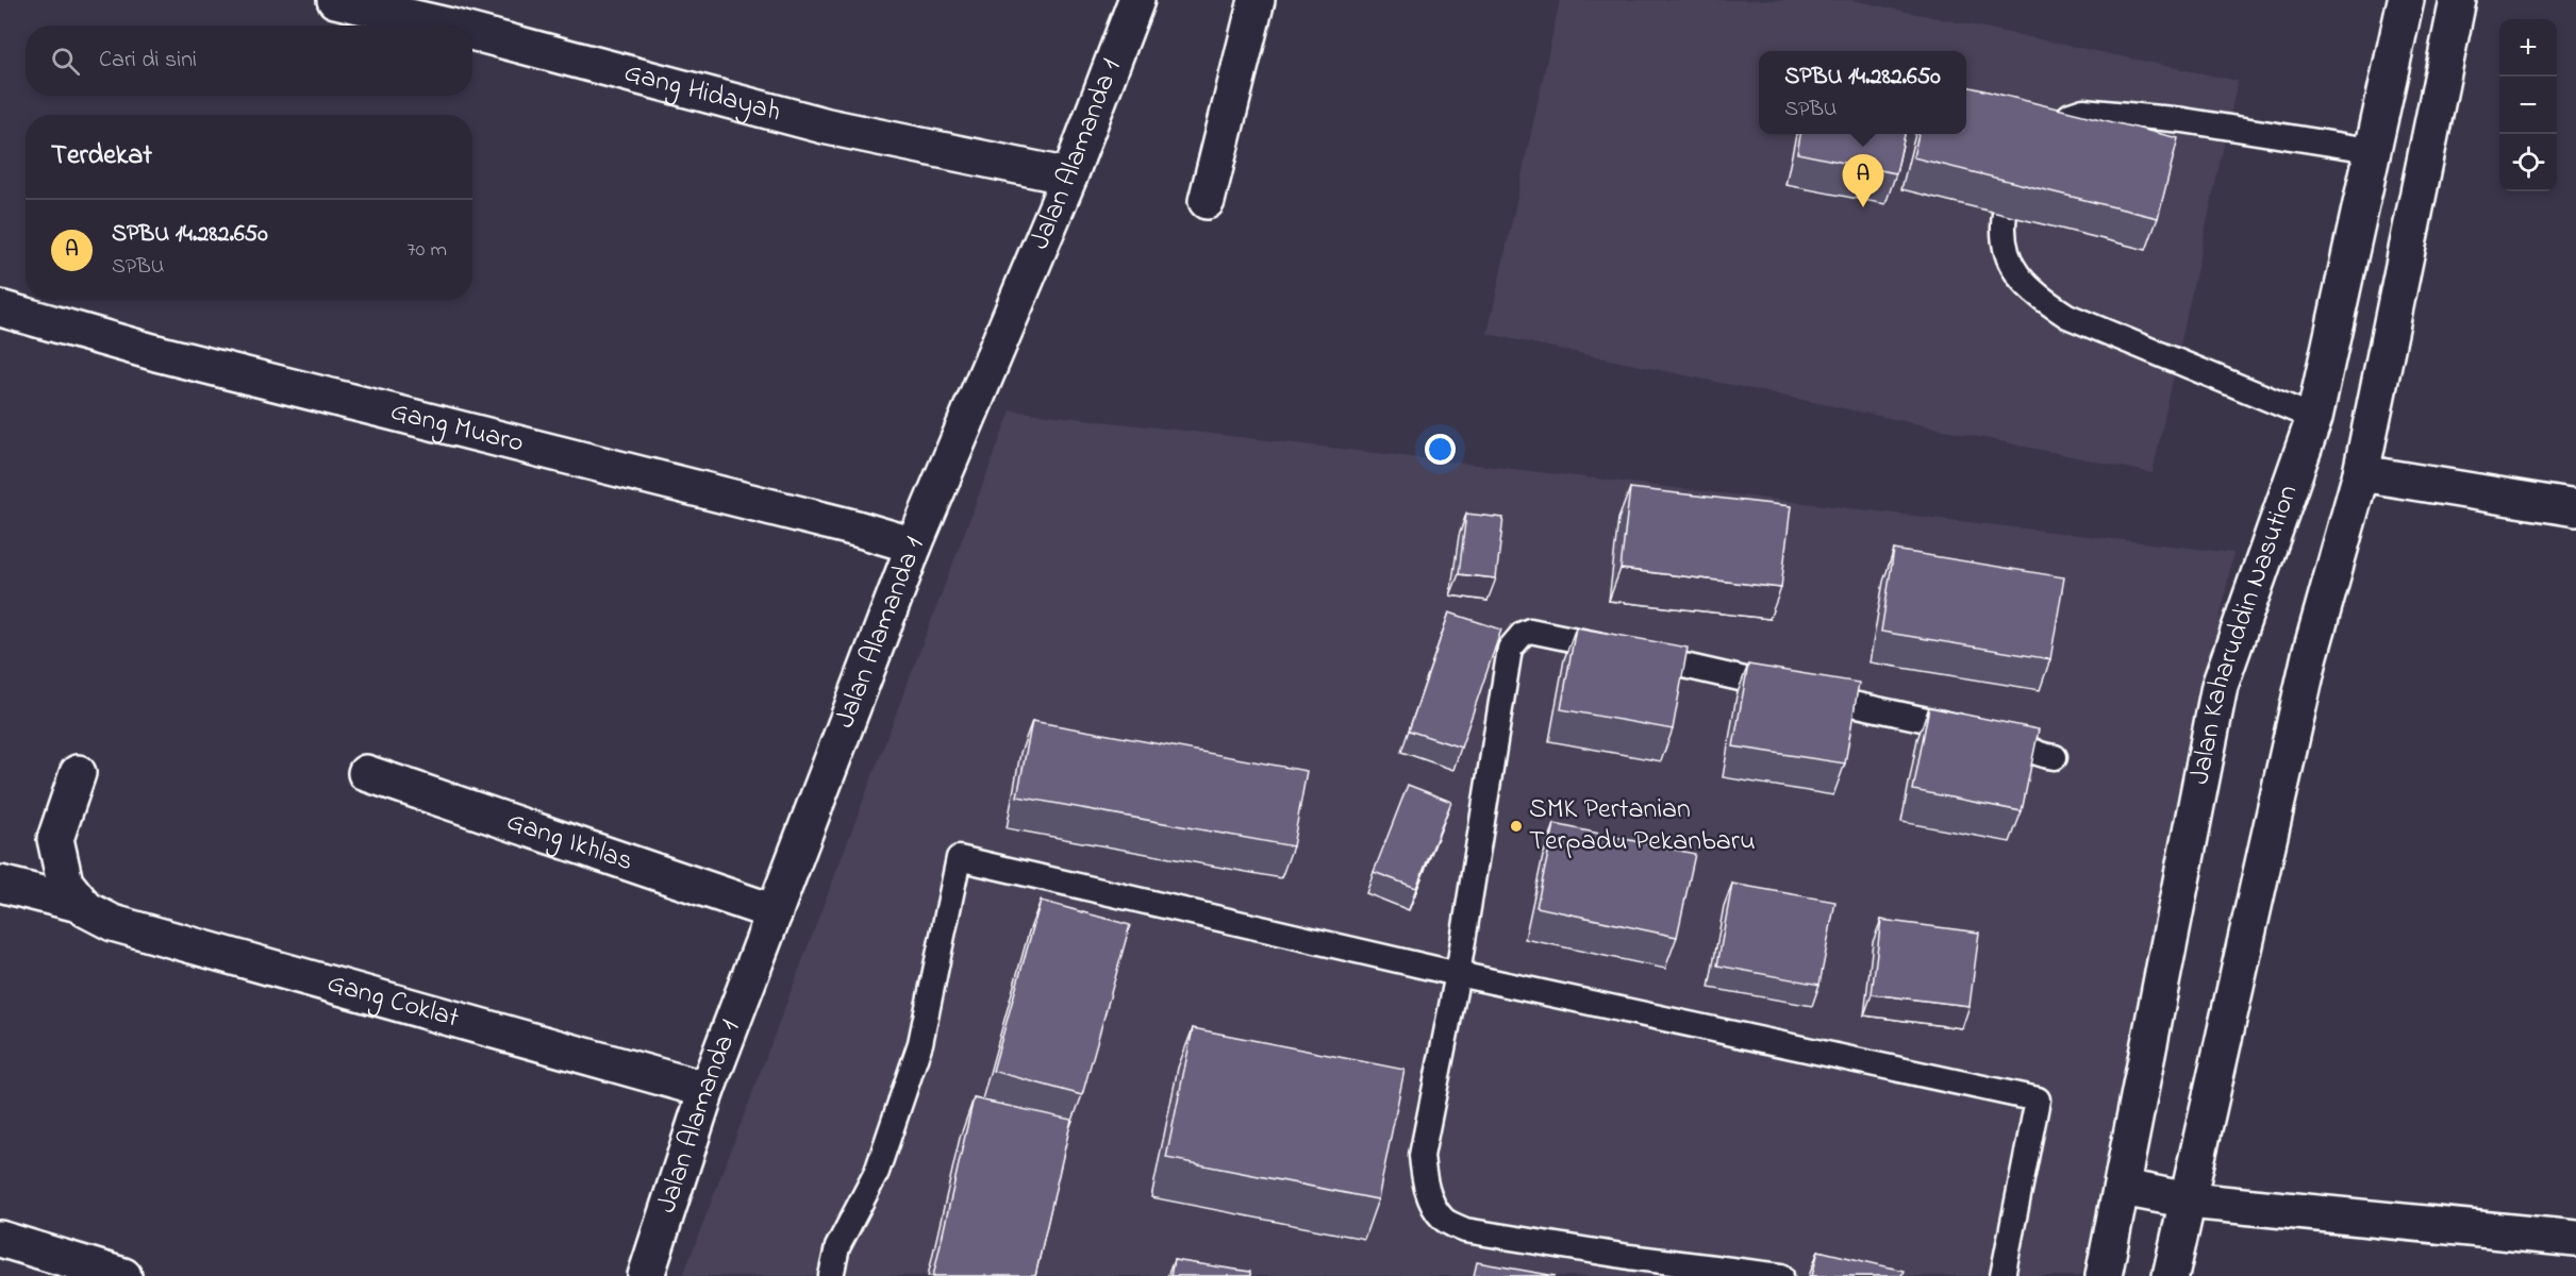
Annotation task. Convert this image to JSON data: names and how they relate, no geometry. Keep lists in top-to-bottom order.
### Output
{
  "streets": {
    "main road": [
      "Gang Hidayah",
      "Jalan Alamanda 1",
      "Gang Muaro",
      "Jalan Kaharuddin Nasution",
      "Gang Ikhlas",
      "Gang Coklat"
    ]
  },
  "crossings": [
    ["Gang Hidayah", "Jalan Alamanda 1"],
    ["Jalan Alamanda 1", "Gang Muaro"],
    ["Jalan Alamanda 1", "Gang Ikhlas"],
    ["Jalan Alamanda 1", "Gang Coklat"]
  ],
  "places": ["SMK Pertanian Terpadu Pekanbaru"],
  "page": {
    "map_buttons": ["+", "−"],
    "search": "Cari di sini",
    "popup": ["SPBU 14.282.650", "SPBU"],
    "heading": "Terdekat",
    "pins": "A",
    "list": [
      {
        "mark": "A",
        "name": "SPBU 14.282.650",
        "note": "SPBU",
        "value": "70 m"
      }
    ]
  }
}
